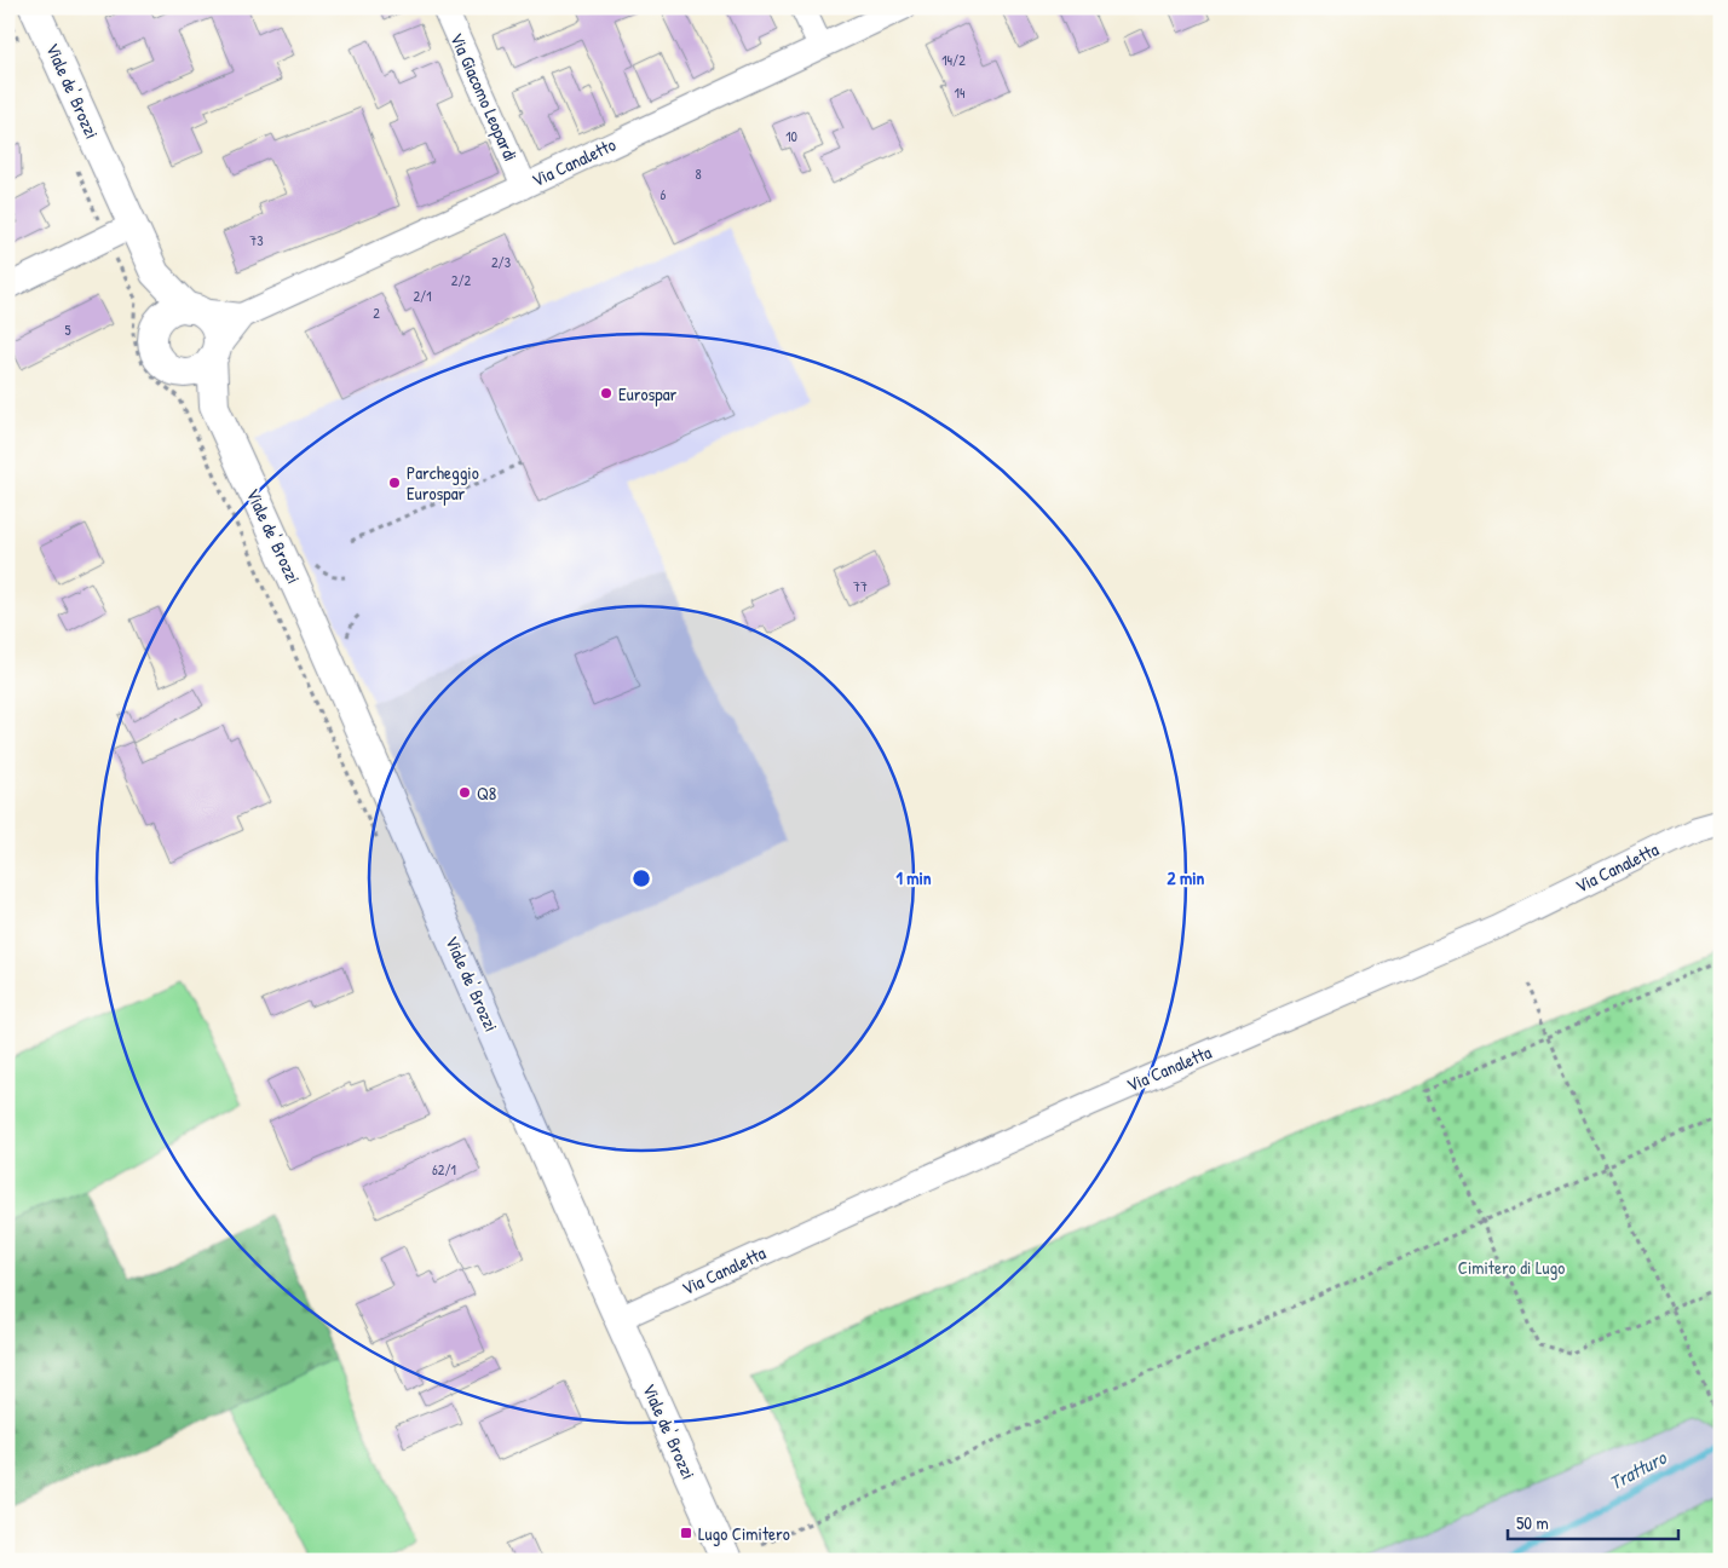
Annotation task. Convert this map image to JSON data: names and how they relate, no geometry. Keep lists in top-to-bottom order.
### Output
{
  "streets": {
    "street": [
      "Viale de' Brozzi",
      "Via Giacomo Leopardi",
      "Via Canaletto",
      "Via Canaletta"
    ]
  },
  "crossings": [
    ["Viale de' Brozzi", "Via Canaletto"],
    ["Viale de' Brozzi", "Via Canaletta"],
    ["Via Giacomo Leopardi", "Via Canaletto"]
  ],
  "water": ["Tratturo"],
  "parks": ["Cimitero di Lugo"],
  "places": {
    "other": ["Eurospar", "Parcheggio Eurospar", "Q8"],
    "transit": ["Lugo Cimitero"]
  },
  "house_numbers": [
    "14/2",
    "14",
    "10",
    "8",
    "6",
    "73",
    "2/3",
    "2/2",
    "2/1",
    "2",
    "5",
    "77",
    "62/1"
  ],
  "scale_bar": "50 m",
  "rings": ["1 min", "2 min"]
}
